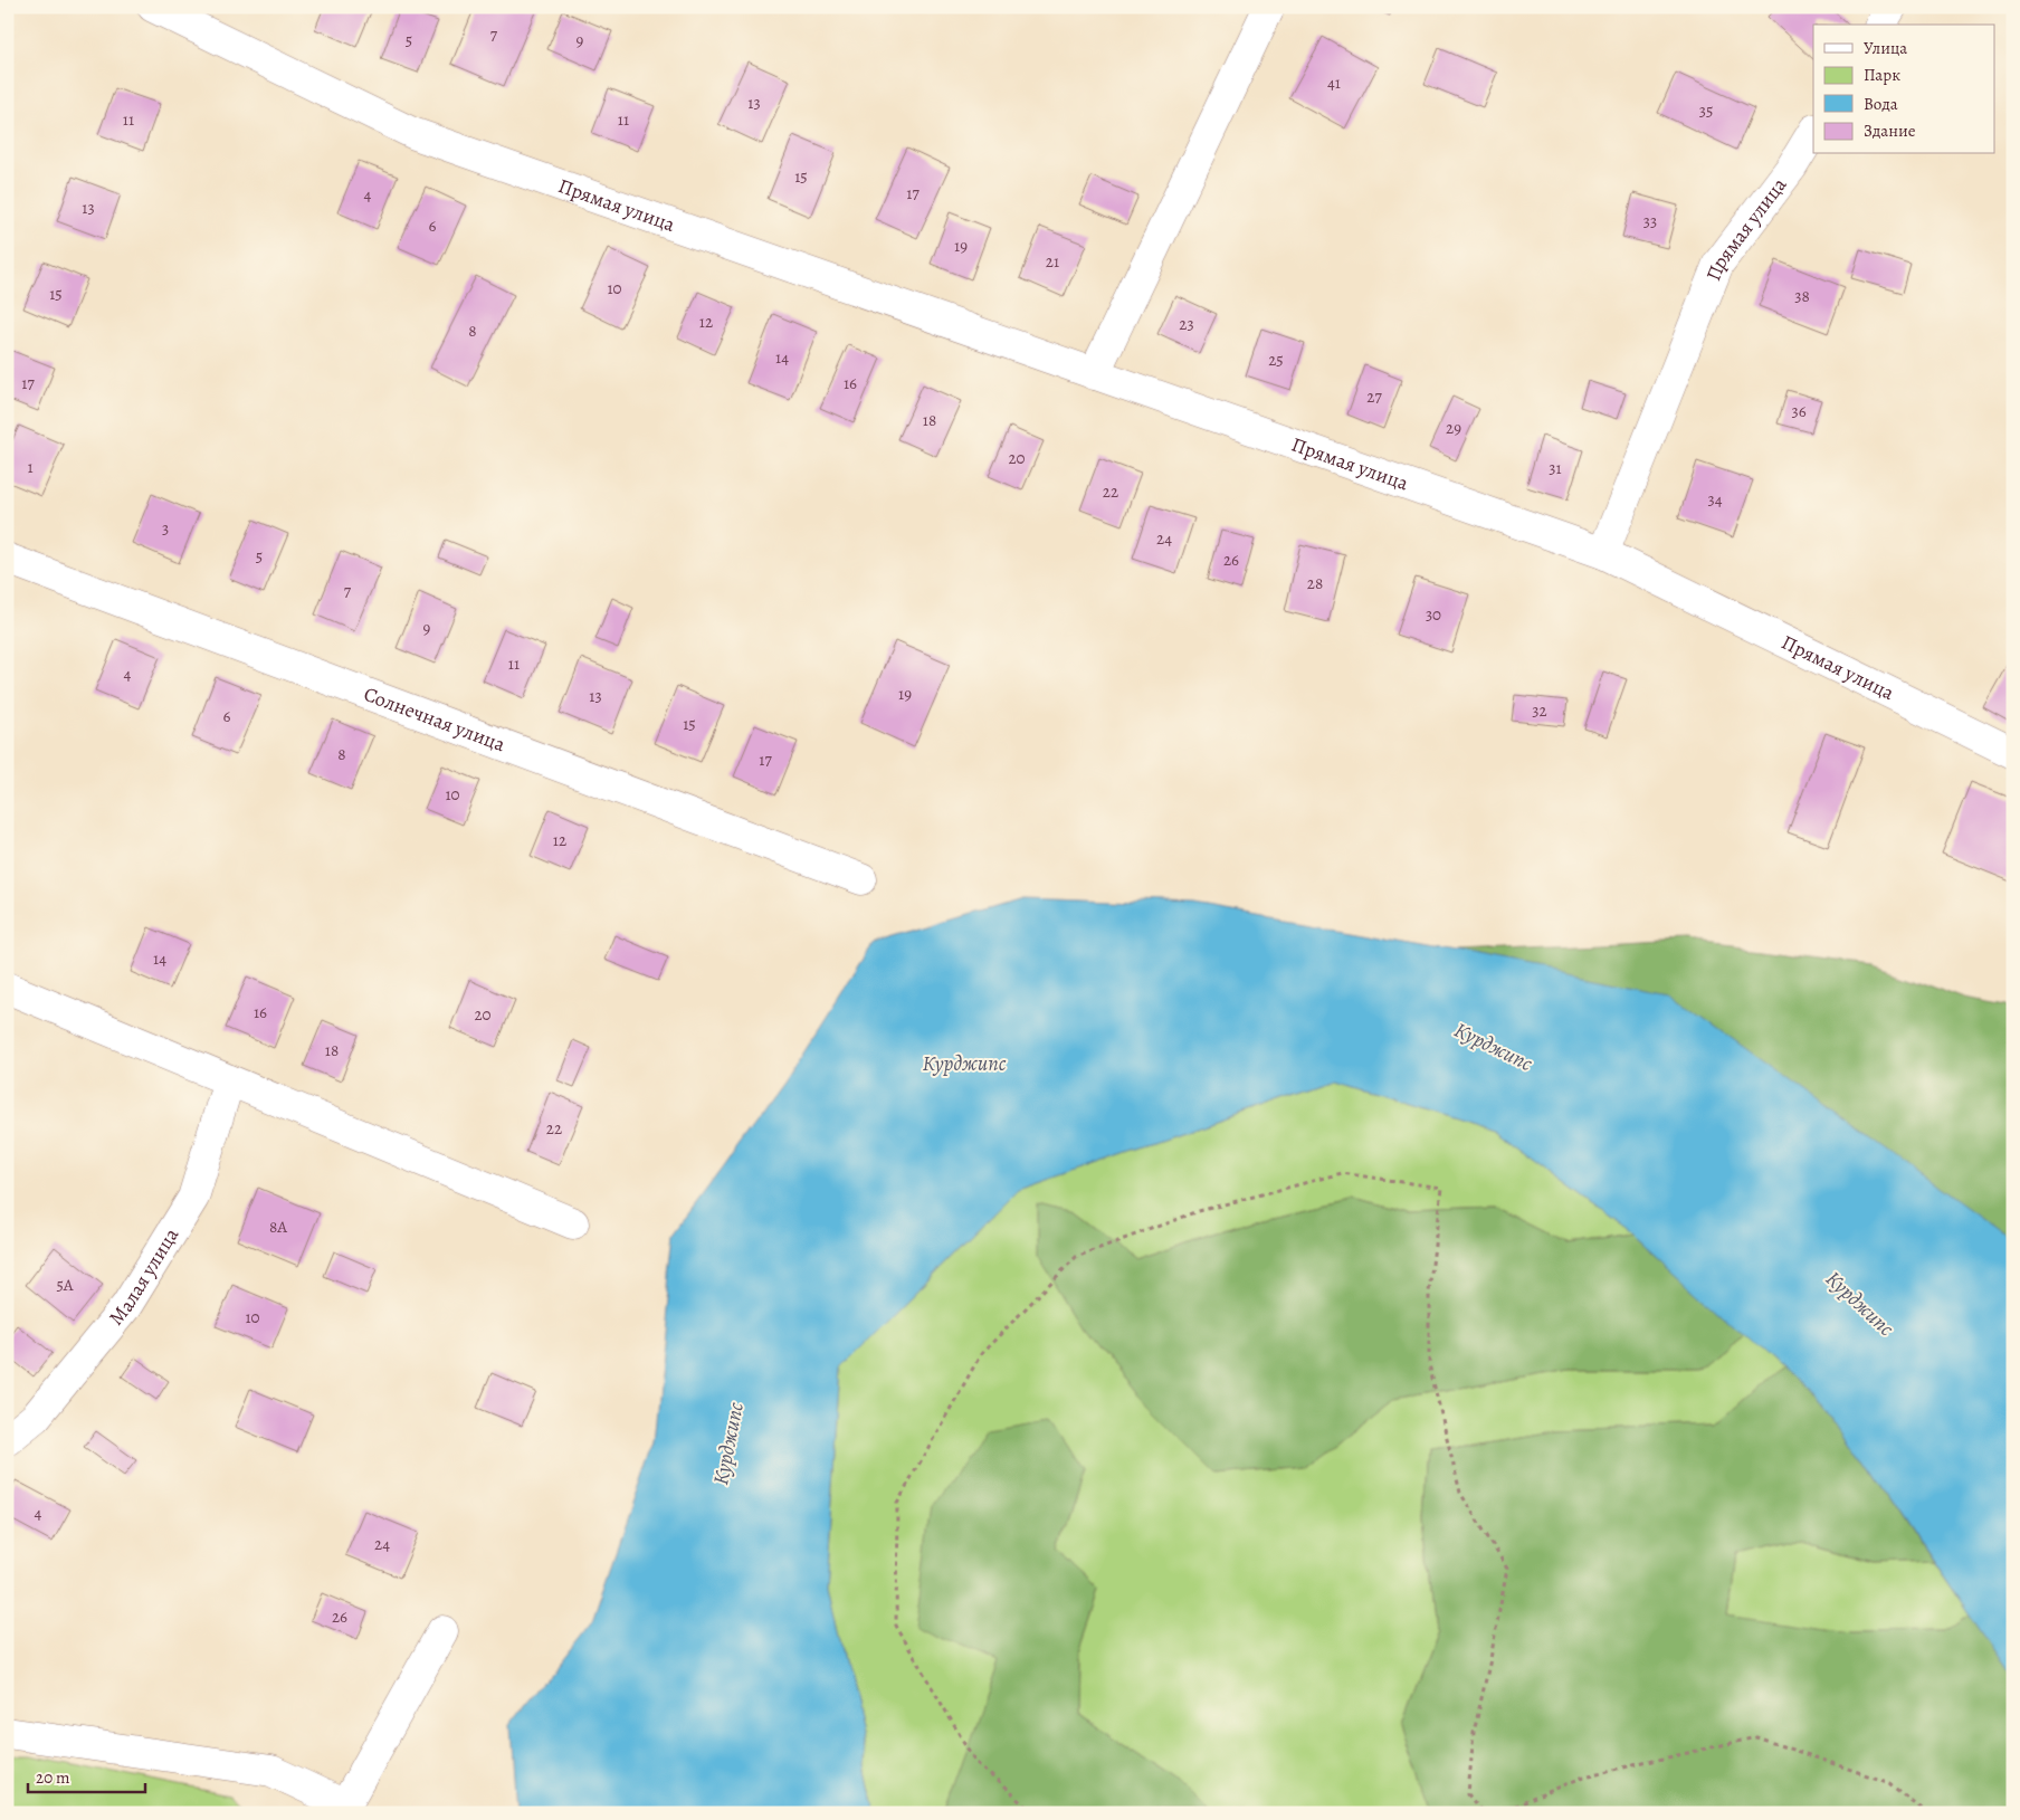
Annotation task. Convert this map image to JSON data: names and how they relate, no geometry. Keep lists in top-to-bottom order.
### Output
{
  "streets": {
    "street": ["Прямая улица", "Солнечная улица", "Малая улица"]
  },
  "water": ["Курджипс"],
  "house_numbers": [
    "7",
    "5",
    "9",
    "41",
    "13",
    "35",
    "11",
    "11",
    "15",
    "17",
    "4",
    "13",
    "33",
    "6",
    "19",
    "21",
    "10",
    "15",
    "38",
    "12",
    "23",
    "8",
    "14",
    "25",
    "17",
    "16",
    "27",
    "36",
    "18",
    "29",
    "20",
    "1",
    "31",
    "22",
    "34",
    "3",
    "24",
    "5",
    "26",
    "28",
    "7",
    "30",
    "9",
    "11",
    "4",
    "19",
    "13",
    "32",
    "6",
    "15",
    "8",
    "17",
    "10",
    "12",
    "14",
    "16",
    "20",
    "18",
    "22",
    "8А",
    "5А",
    "10",
    "4",
    "24",
    "26"
  ],
  "legend": [
    "Улица",
    "Парк",
    "Вода",
    "Здание"
  ],
  "scale_bar": "20 m"
}
